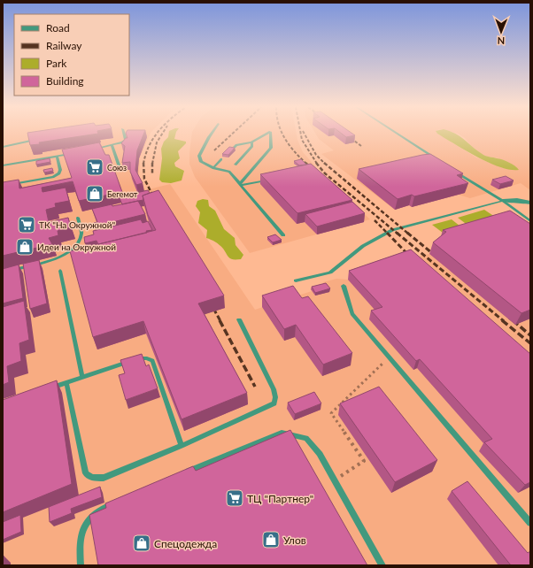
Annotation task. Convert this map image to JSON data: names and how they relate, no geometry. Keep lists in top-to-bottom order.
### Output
{
  "places": {
    "supermarket": ["Союз", "ТК \"На Окружной\"", "ТЦ \"Партнер\""],
    "shop": [
      "Бегемот",
      "Идеи на Окружной",
      "Улов",
      "Спецодежда"
    ]
  },
  "legend": [
    "Road",
    "Railway",
    "Park",
    "Building"
  ],
  "north": "bottom"
}
